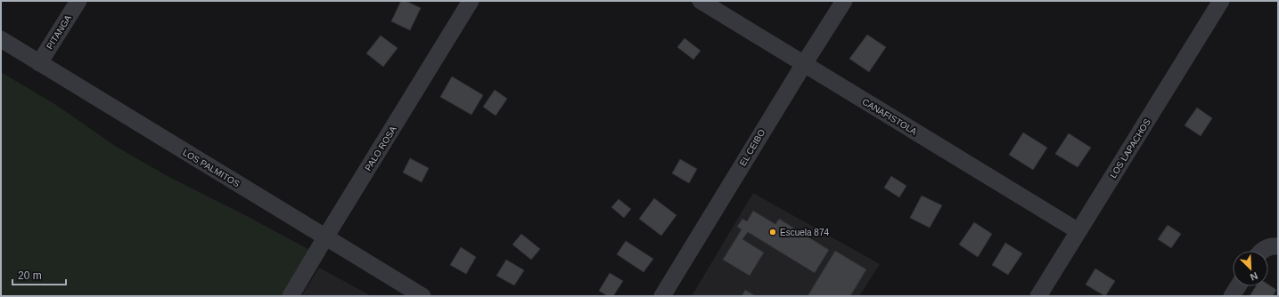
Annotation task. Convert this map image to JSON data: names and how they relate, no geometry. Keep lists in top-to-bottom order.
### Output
{
  "streets": {
    "street": [
      "PITANGA",
      "CANAFISTOLA",
      "EL CEIBO",
      "PALO ROSA",
      "LOS LAPACHOS",
      "LOS PALMITOS"
    ]
  },
  "crossings": [
    ["PITANGA", "LOS PALMITOS"],
    ["CANAFISTOLA", "EL CEIBO"],
    ["CANAFISTOLA", "LOS LAPACHOS"],
    ["PALO ROSA", "LOS PALMITOS"]
  ],
  "places": ["Escuela 874"],
  "scale_bar": "20 m",
  "north": "bottom right"
}
